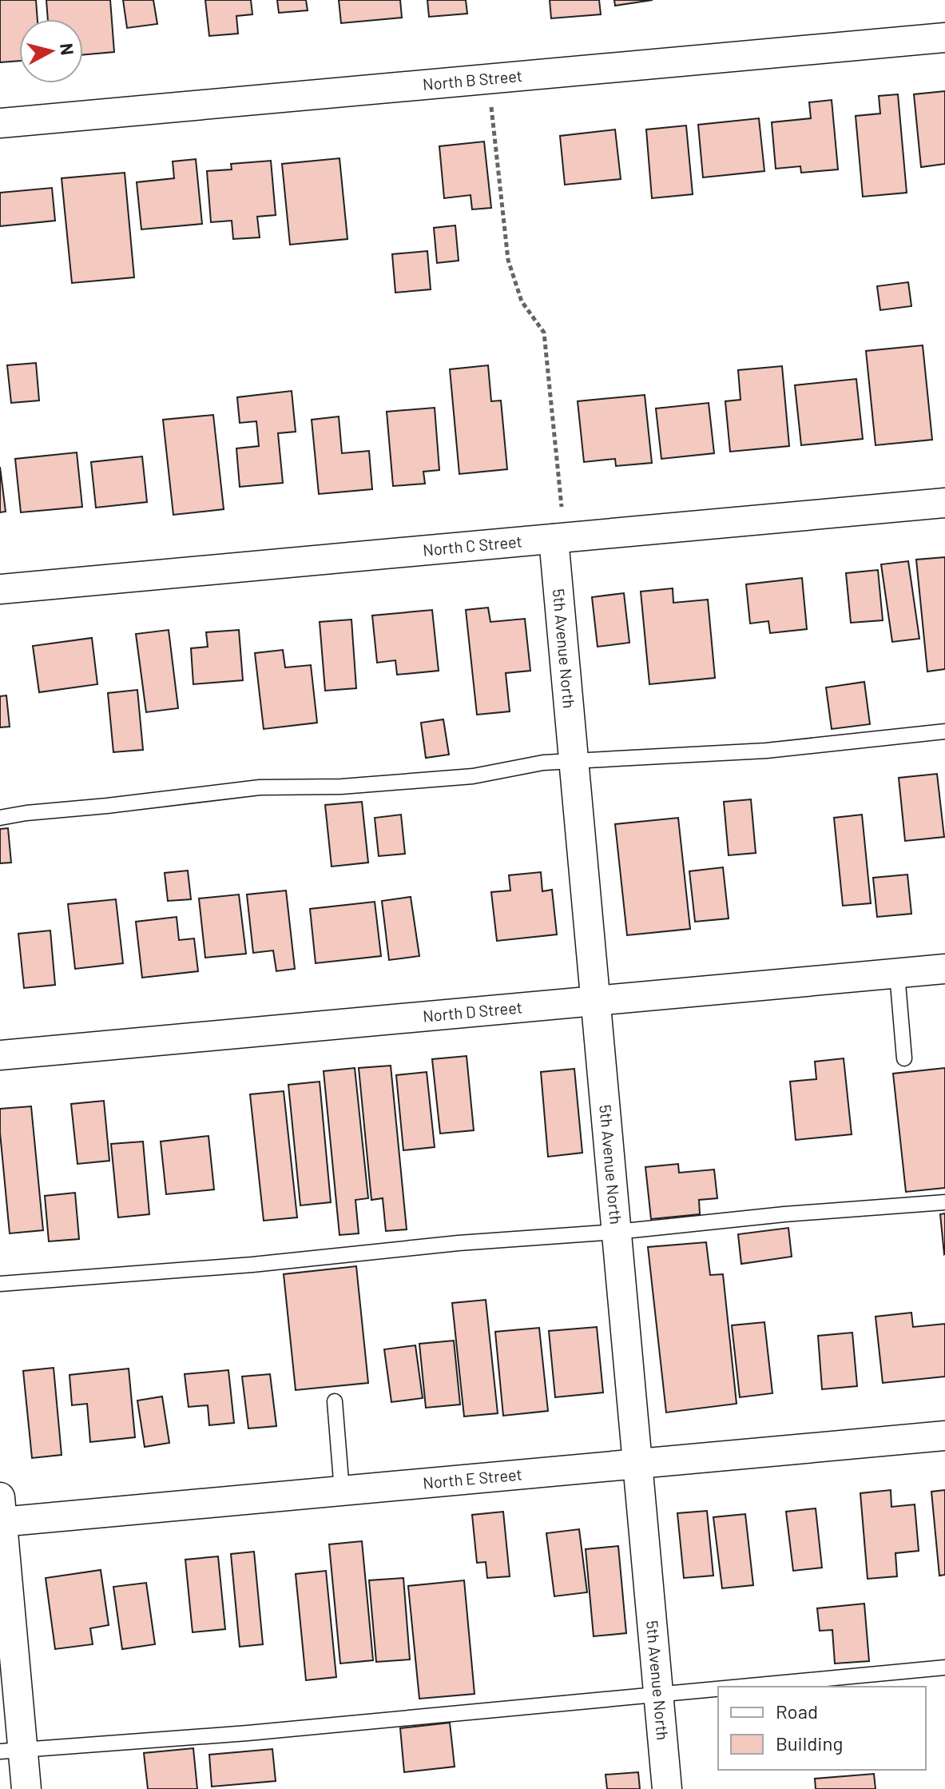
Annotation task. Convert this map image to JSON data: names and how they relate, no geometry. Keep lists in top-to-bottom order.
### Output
{
  "streets": {
    "street": [
      "North B Street",
      "North C Street",
      "5th Avenue North",
      "North D Street",
      "North E Street"
    ]
  },
  "crossings": [
    ["North C Street", "5th Avenue North"],
    ["5th Avenue North", "North D Street"],
    ["5th Avenue North", "North E Street"]
  ],
  "legend": ["Road", "Building"],
  "north": "right"
}
